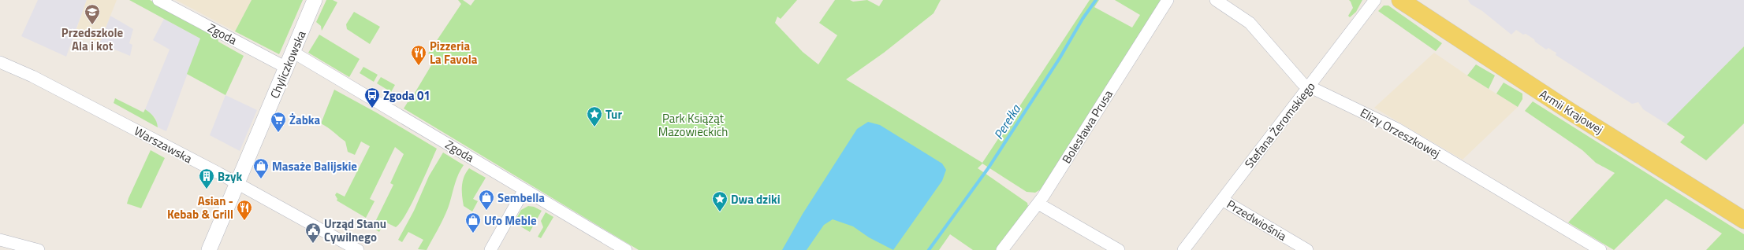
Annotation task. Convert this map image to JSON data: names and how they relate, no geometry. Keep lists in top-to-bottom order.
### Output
{
  "streets": {
    "main road": ["Armii Krajowej"],
    "street": [
      "Zgoda",
      "Chyliczkowska",
      "Stefana Żeromskiego",
      "Bolesława Prusa",
      "Elizy Orzeszkowej",
      "Warszawska",
      "Przedwiośnia"
    ]
  },
  "crossings": [
    ["Zgoda", "Chyliczkowska"],
    ["Chyliczkowska", "Warszawska"],
    ["Stefana Żeromskiego", "Elizy Orzeszkowej"],
    ["Stefana Żeromskiego", "Przedwiośnia"]
  ],
  "water": ["Perełka"],
  "parks": ["Park Książąt Mazowieckich"],
  "places": {
    "school or university": ["Przedszkole Ala i kot"],
    "restaurant": ["Pizzeria La Favola", "Asian - Kebab & Grill"],
    "bus stop": ["Zgoda 01"],
    "place": ["Tur", "Dwa dziki"],
    "supermarket": ["Żabka"],
    "shop": ["Masaże Balijskie", "Sembella", "Ufo Meble"],
    "building": ["Bzyk"],
    "public building": ["Urząd Stanu Cywilnego"]
  }
}
